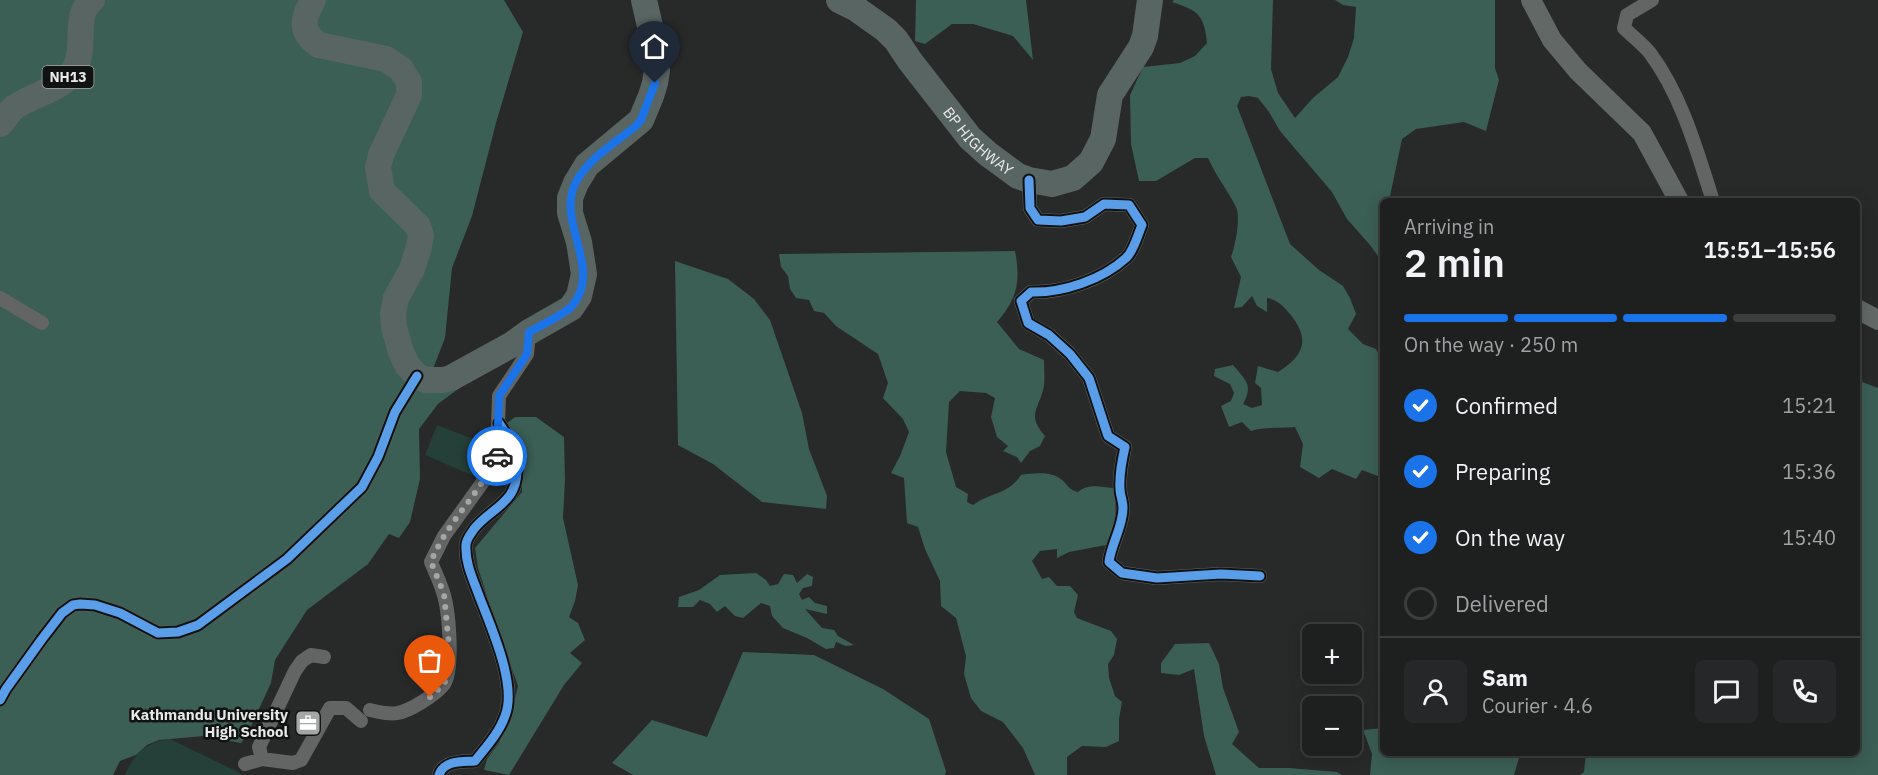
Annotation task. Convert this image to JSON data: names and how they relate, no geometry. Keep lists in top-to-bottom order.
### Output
{
  "streets": {
    "highway": ["NH13", "BP HIGHWAY"]
  },
  "places": {
    "office": ["Kathmandu University High School"]
  },
  "page": {
    "heading": ["2 min", "Arriving in", "15:51–15:56"],
    "panel": ["Sam", "Courier · 4.6"],
    "bar": "On the way · 250 m",
    "list": [
      ["Confirmed", "15:21"],
      ["Preparing", "15:36"],
      ["On the way", "15:40"],
      "Delivered"
    ],
    "map_buttons": ["+", "−"]
  }
}
